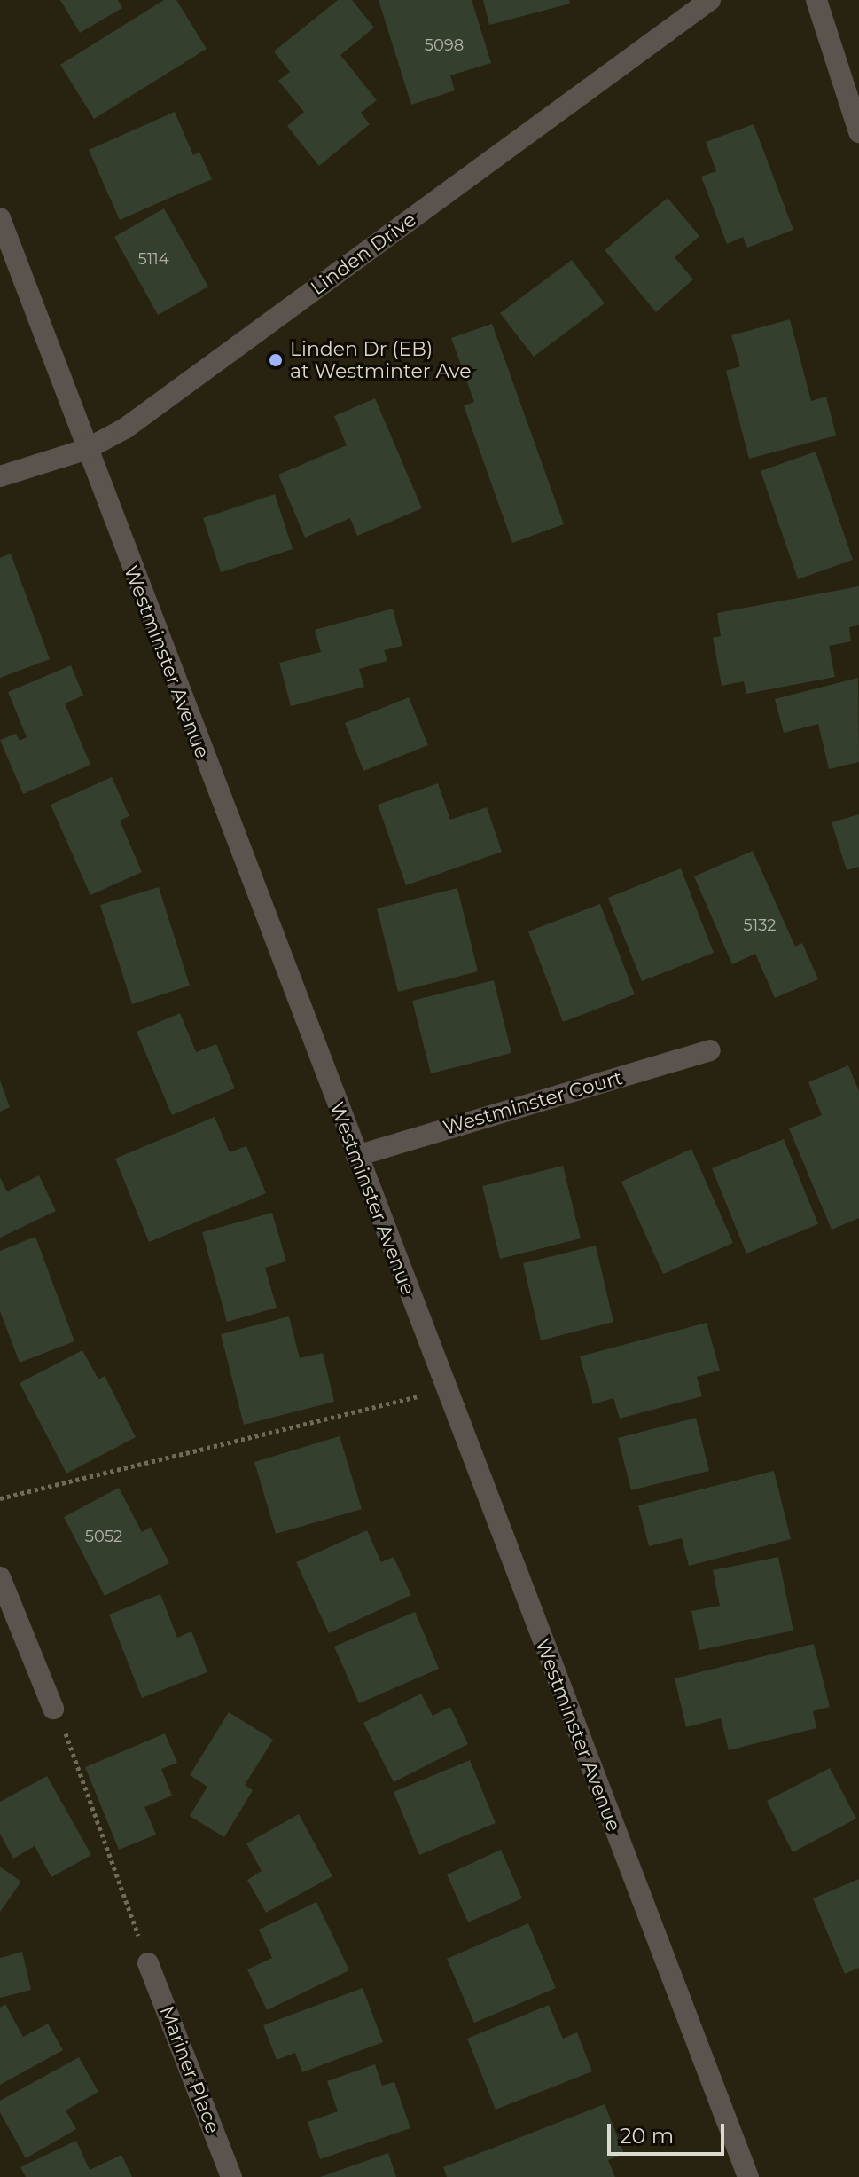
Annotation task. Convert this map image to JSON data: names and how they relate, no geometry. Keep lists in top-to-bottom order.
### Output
{
  "streets": {
    "street": [
      "Linden Drive",
      "Westminster Avenue",
      "Westminster Court",
      "Mariner Place"
    ]
  },
  "crossings": [
    ["Linden Drive", "Westminster Avenue"],
    ["Westminster Avenue", "Westminster Court"]
  ],
  "places": ["Linden Dr (EB) at Westminter Ave"],
  "house_numbers": [
    "5098",
    "5114",
    "5132",
    "5052"
  ],
  "scale_bar": "20 m"
}
